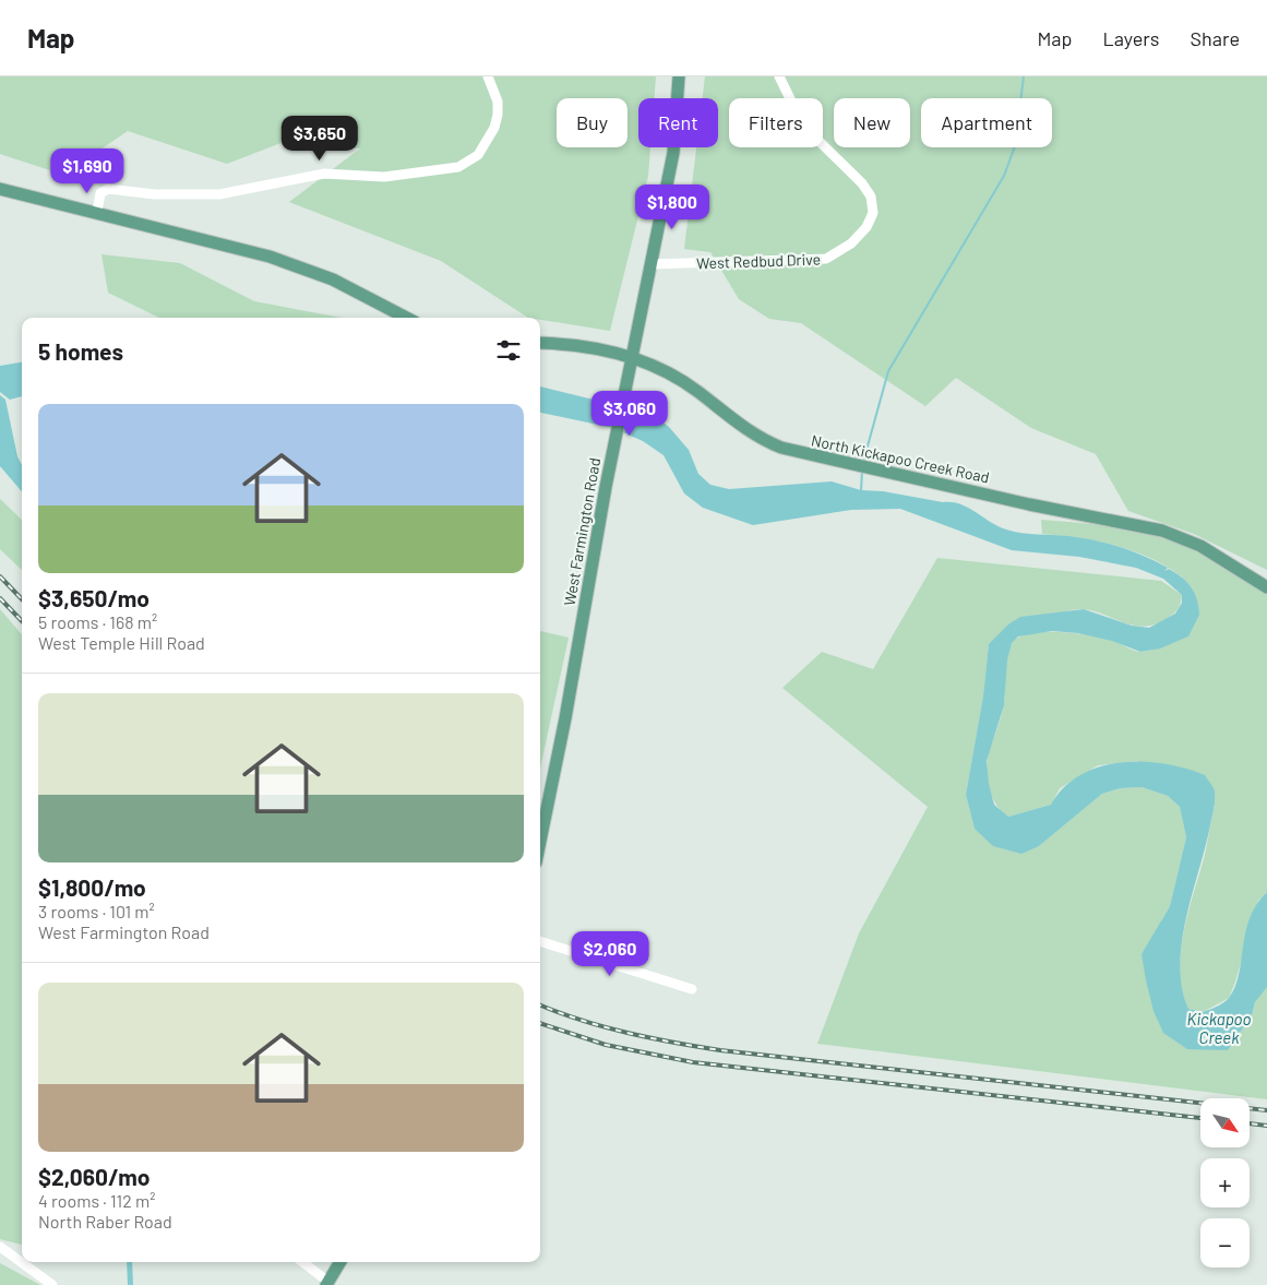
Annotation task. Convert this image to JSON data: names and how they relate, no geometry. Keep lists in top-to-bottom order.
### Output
{
  "streets": {
    "main road": ["North Kickapoo Creek Road", "West Farmington Road"],
    "street": ["West Redbud Drive"]
  },
  "crossings": [
    ["West Redbud Drive", "West Farmington Road"],
    ["North Kickapoo Creek Road", "West Farmington Road"]
  ],
  "water": ["Kickapoo Creek"],
  "north": "bottom right",
  "page": {
    "header": "Map",
    "nav": ["Map", "Layers", "Share"],
    "chip": [
      "Buy",
      "Rent",
      "Filters",
      "New",
      "Apartment"
    ],
    "price": [
      "$3,650",
      "$1,690",
      "$1,800",
      "$3,060",
      "$2,060"
    ],
    "heading": "5 homes",
    "list": [
      {
        "name": "$3,650/mo",
        "note": "5 rooms · 168 m² · West Temple Hill Road"
      },
      {
        "name": "$1,800/mo",
        "note": "3 rooms · 101 m² · West Farmington Road"
      },
      {
        "name": "$2,060/mo",
        "note": "4 rooms · 112 m² · North Raber Road"
      }
    ],
    "map_buttons": ["+", "−"]
  }
}
